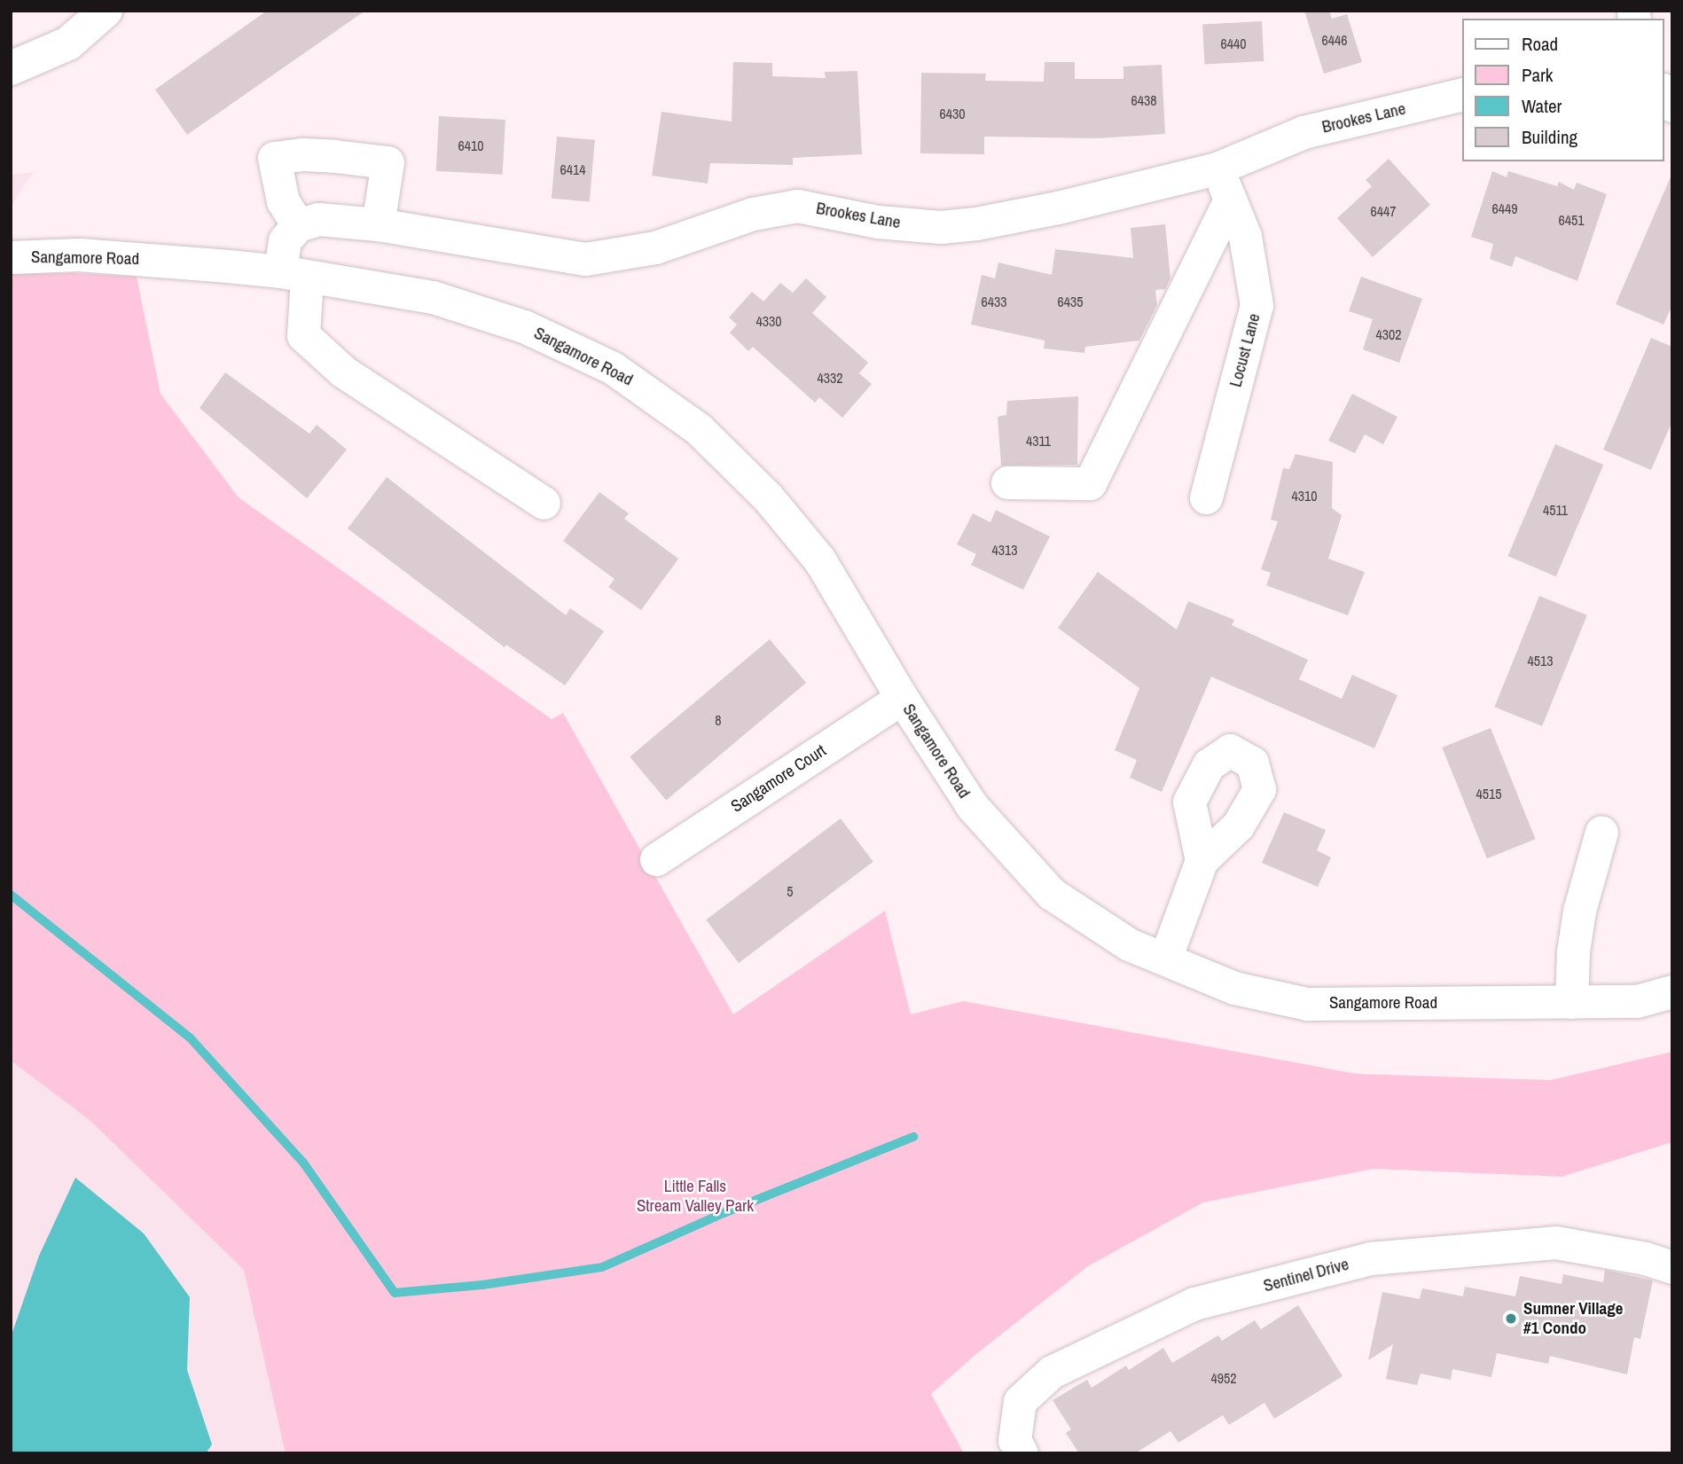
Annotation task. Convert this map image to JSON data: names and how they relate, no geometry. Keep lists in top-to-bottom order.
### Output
{
  "streets": {
    "street": [
      "Brookes Lane",
      "Sangamore Road",
      "Locust Lane",
      "Sangamore Court",
      "Sentinel Drive"
    ]
  },
  "crossings": [
    ["Brookes Lane", "Locust Lane"],
    ["Sangamore Road", "Sangamore Court"]
  ],
  "parks": ["Little Falls Stream Valley Park"],
  "places": ["Sumner Village #1 Condo"],
  "house_numbers": [
    "6446",
    "6440",
    "6438",
    "6430",
    "6410",
    "6414",
    "6449",
    "6447",
    "6451",
    "6433",
    "6435",
    "4330",
    "4302",
    "4332",
    "4311",
    "4310",
    "4511",
    "4313",
    "4513",
    "8",
    "4515",
    "5",
    "4952"
  ],
  "legend": [
    "Road",
    "Park",
    "Water",
    "Building"
  ]
}
